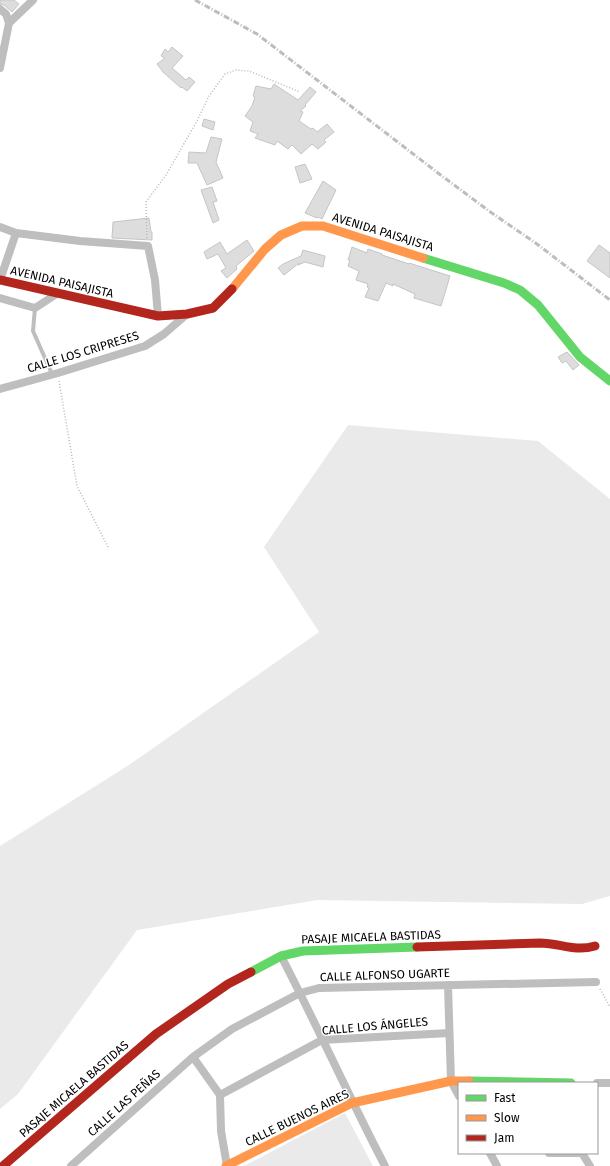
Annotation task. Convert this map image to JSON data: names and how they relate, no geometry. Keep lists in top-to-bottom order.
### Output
{
  "streets": {
    "street": [
      "AVENIDA PAISAJISTA",
      "CALLE LOS CRIPRESES",
      "PASAJE MICAELA BASTIDAS",
      "CALLE ALFONSO UGARTE",
      "CALLE LOS ÁNGELES",
      "CALLE LAS PEÑAS",
      "CALLE BUENOS AIRES"
    ]
  },
  "crossings": [
    ["AVENIDA PAISAJISTA", "CALLE LOS CRIPRESES"],
    ["CALLE ALFONSO UGARTE", "CALLE LAS PEÑAS"]
  ],
  "legend": ["Fast", "Slow", "Jam"]
}
